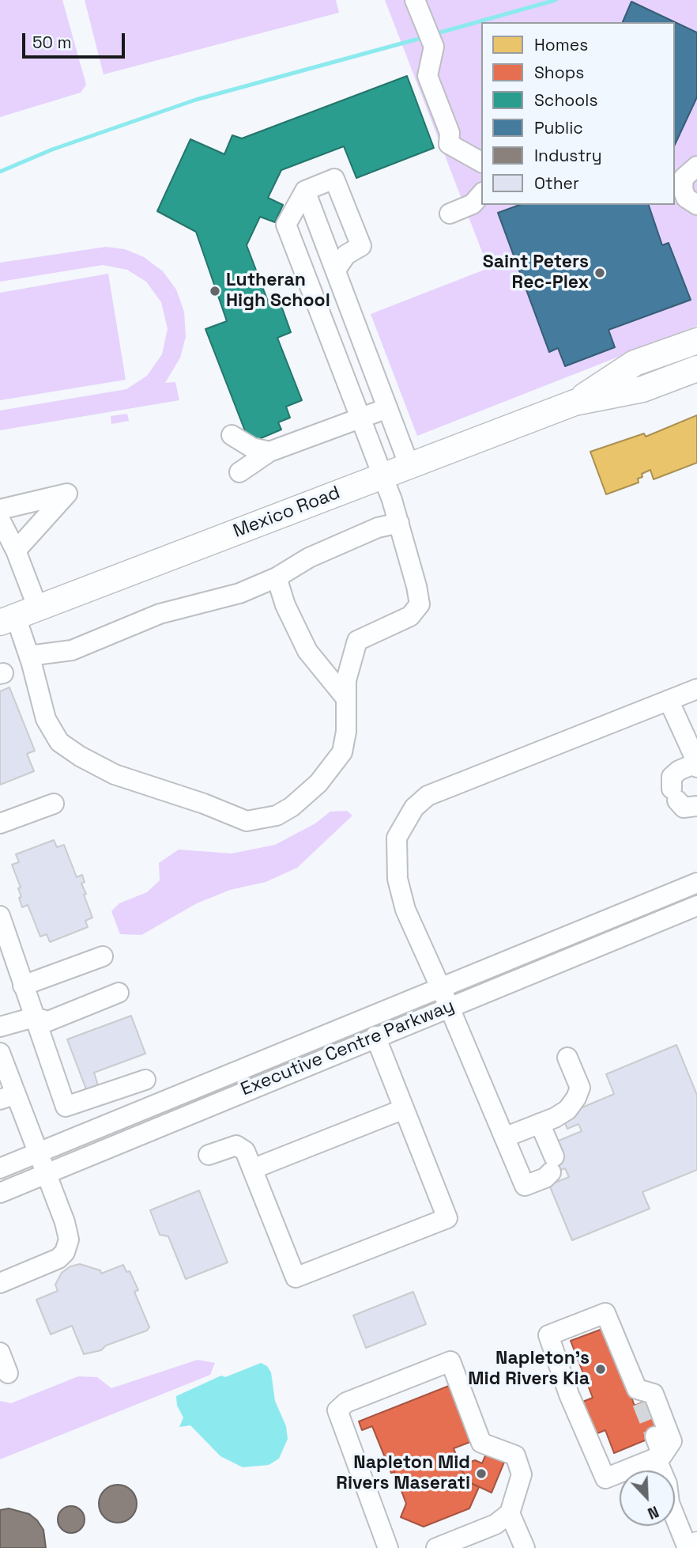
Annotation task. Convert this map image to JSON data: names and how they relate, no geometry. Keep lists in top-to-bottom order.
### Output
{
  "streets": {
    "main road": ["Mexico Road"],
    "street": ["Executive Centre Parkway"]
  },
  "places": [
    "Saint Peters Rec-Plex",
    "Lutheran High School",
    "Napleton's Mid Rivers Kia",
    "Napleton Mid Rivers Maserati"
  ],
  "legend": [
    "Homes",
    "Shops",
    "Schools",
    "Public",
    "Industry",
    "Other"
  ],
  "scale_bar": "50 m",
  "north": "bottom right"
}
